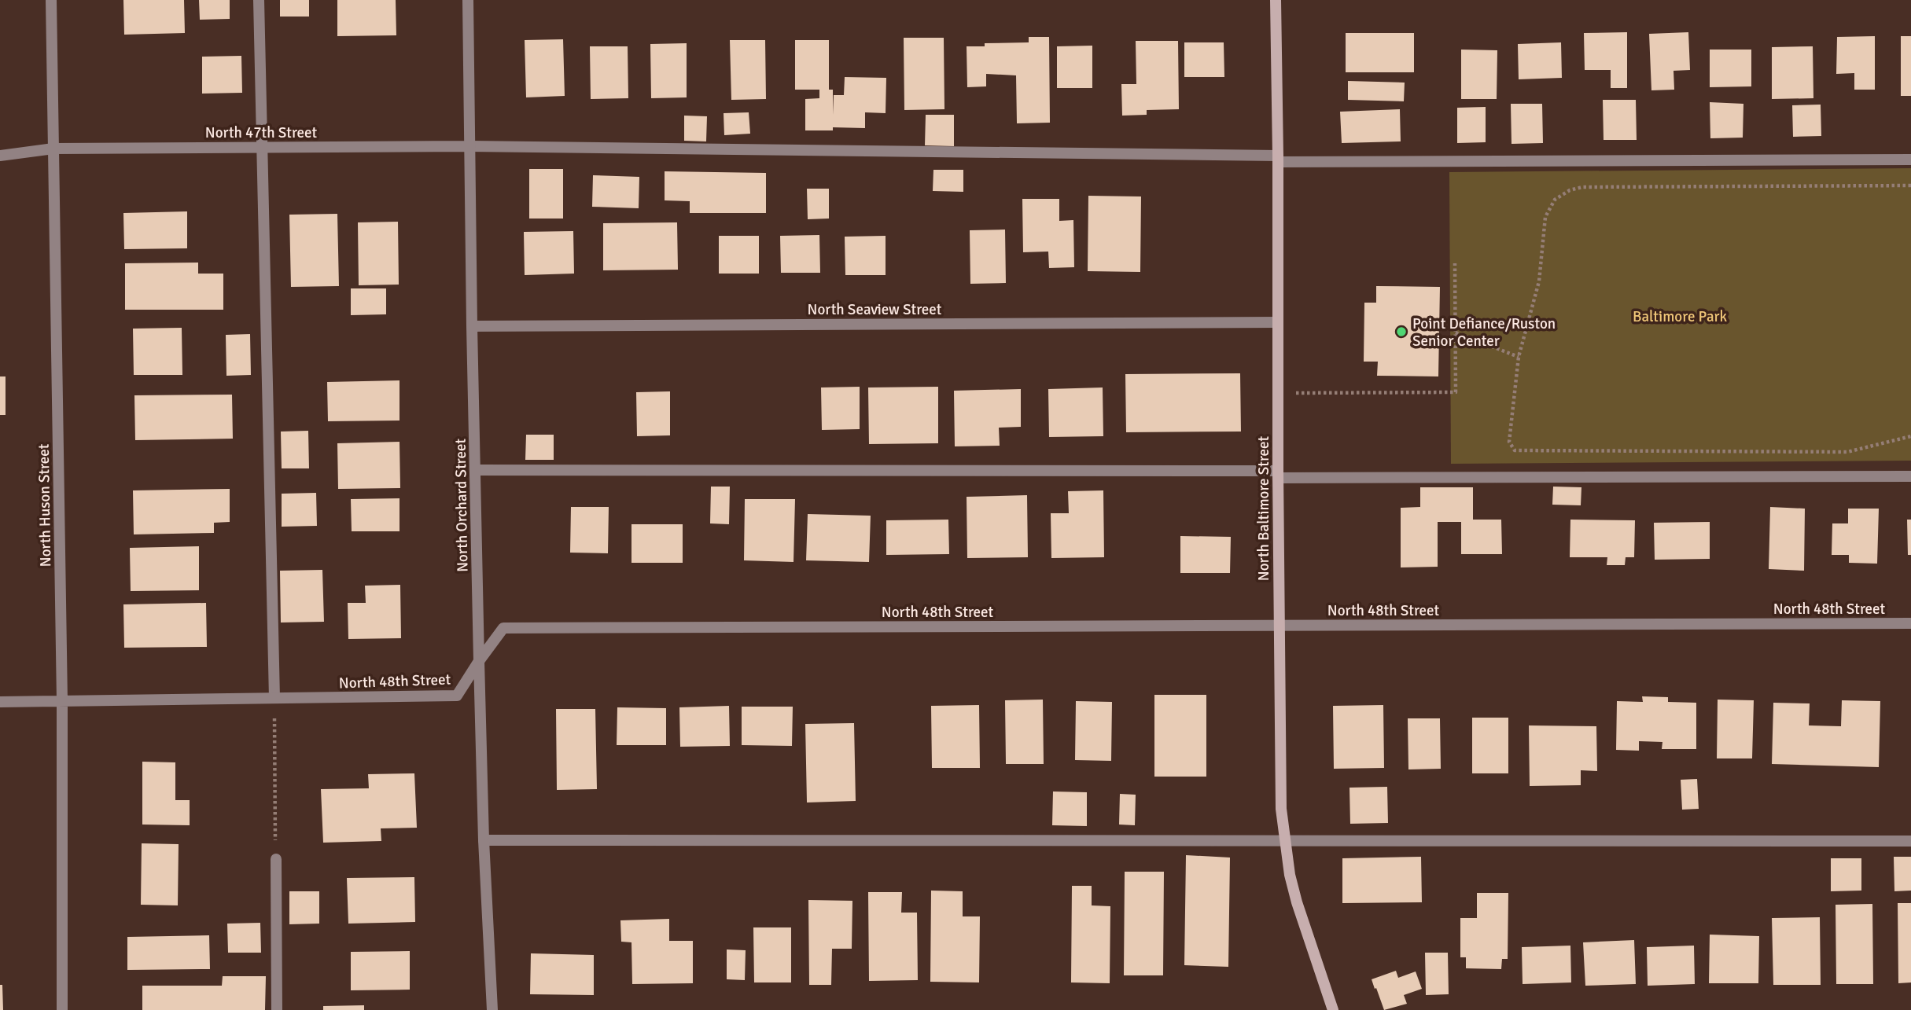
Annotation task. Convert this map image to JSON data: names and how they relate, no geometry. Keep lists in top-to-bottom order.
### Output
{
  "streets": {
    "street": [
      "North 47th Street",
      "North Seaview Street",
      "North Huson Street",
      "North Orchard Street",
      "North Baltimore Street",
      "North 48th Street"
    ]
  },
  "crossings": [
    ["North 47th Street", "North Huson Street"],
    ["North 47th Street", "North Orchard Street"],
    ["North 47th Street", "North Baltimore Street"],
    ["North Seaview Street", "North Orchard Street"],
    ["North Seaview Street", "North Baltimore Street"],
    ["North Huson Street", "North 48th Street"],
    ["North Orchard Street", "North 48th Street"],
    ["North Baltimore Street", "North 48th Street"]
  ],
  "parks": ["Baltimore Park"],
  "places": ["Point Defiance/Ruston Senior Center"]
}
